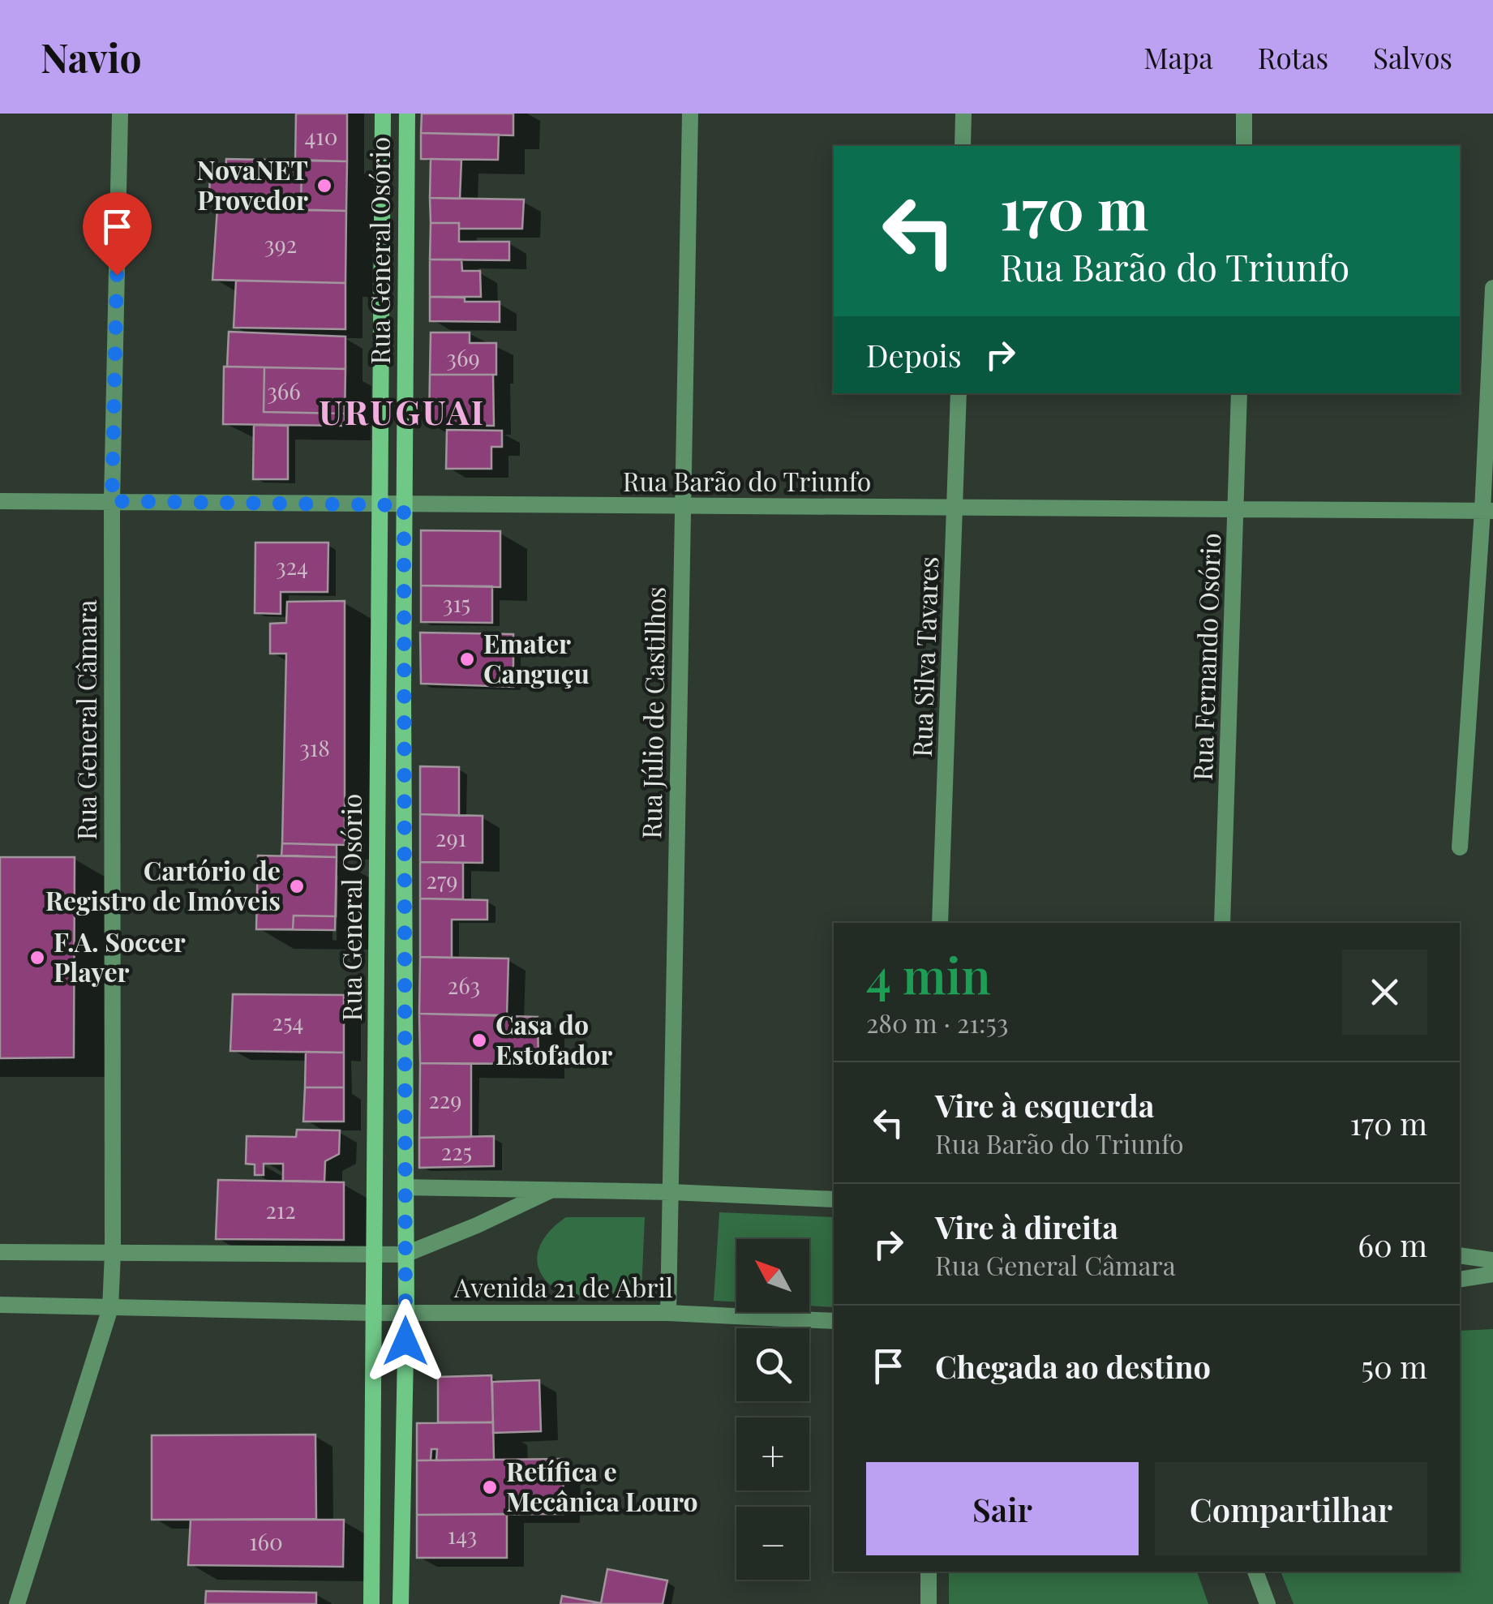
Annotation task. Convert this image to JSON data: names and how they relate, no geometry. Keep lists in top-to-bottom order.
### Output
{
  "streets": {
    "main road": ["Rua General Osório"],
    "street": [
      "Rua Barão do Triunfo",
      "Rua Silva Tavares",
      "Rua Fernando Osório",
      "Rua Júlio de Castilhos",
      "Rua General Câmara",
      "Avenida 21 de Abril"
    ]
  },
  "crossings": [
    ["Rua General Osório", "Rua Barão do Triunfo"],
    ["Rua General Osório", "Avenida 21 de Abril"],
    ["Rua Barão do Triunfo", "Rua Silva Tavares"],
    ["Rua Barão do Triunfo", "Rua Fernando Osório"],
    ["Rua Barão do Triunfo", "Rua Júlio de Castilhos"],
    ["Rua Barão do Triunfo", "Rua General Câmara"],
    ["Rua Júlio de Castilhos", "Avenida 21 de Abril"],
    ["Rua General Câmara", "Avenida 21 de Abril"]
  ],
  "districts": ["URUGUAI"],
  "places": [
    "NovaNET Provedor",
    "Emater Canguçu",
    "Cartório de Registro de Imóveis",
    "F.A. Soccer Player",
    "Casa do Estofador",
    "Retífica e Mecânica Louro"
  ],
  "house_numbers": [
    "410",
    "392",
    "369",
    "366",
    "324",
    "315",
    "318",
    "291",
    "279",
    "263",
    "254",
    "229",
    "225",
    "212",
    "143",
    "160"
  ],
  "north": "top left",
  "page": {
    "header": "Navio",
    "nav": ["Mapa", "Rotas", "Salvos"],
    "turn": ["170 m", "Rua Barão do Triunfo"],
    "then": "Depois",
    "heading": ["4 min", "280 m · 21:53"],
    "list": [
      {
        "name": "Vire à esquerda",
        "note": "Rua Barão do Triunfo",
        "value": "170 m"
      },
      {
        "name": "Vire à direita",
        "note": "Rua General Câmara",
        "value": "60 m"
      },
      {
        "name": "Chegada ao destino",
        "value": "50 m"
      }
    ],
    "map_buttons": ["+", "−"],
    "buttons": ["Sair", "Compartilhar"]
  }
}
